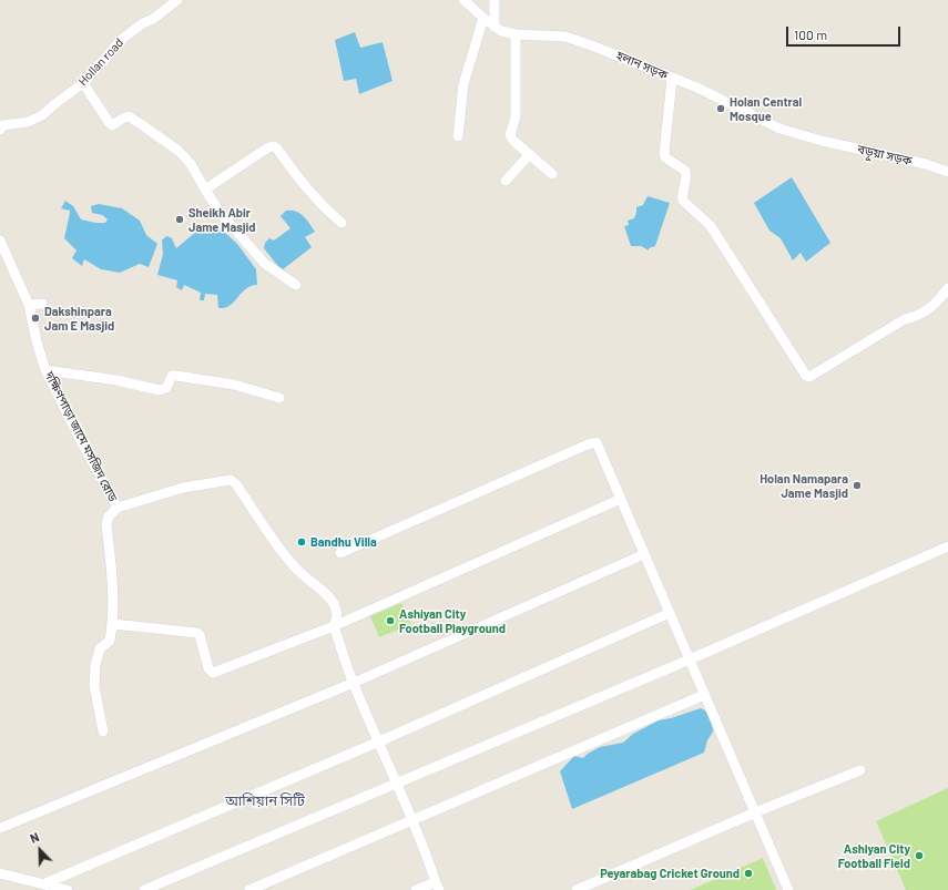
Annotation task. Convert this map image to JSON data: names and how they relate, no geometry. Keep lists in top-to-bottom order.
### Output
{
  "streets": {
    "street": [
      "Hollan road",
      "হলান সড়ক",
      "বড়ুয়া সড়ক",
      "দক্ষিণপাড়া জামে মসজিদ রোড"
    ]
  },
  "crossings": [
    ["হলান সড়ক", "বড়ুয়া সড়ক"]
  ],
  "districts": ["আশিয়ান সিটি"],
  "places": [
    "Holan Central Mosque",
    "Sheikh Abir Jame Masjid",
    "Dakshinpara Jam E Masjid",
    "Holan Namapara Jame Masjid",
    "Bandhu Villa",
    "Ashiyan City Football Playground",
    "Ashiyan City Football Field",
    "Peyarabag Cricket Ground"
  ],
  "scale_bar": "100 m",
  "north": "top left"
}
